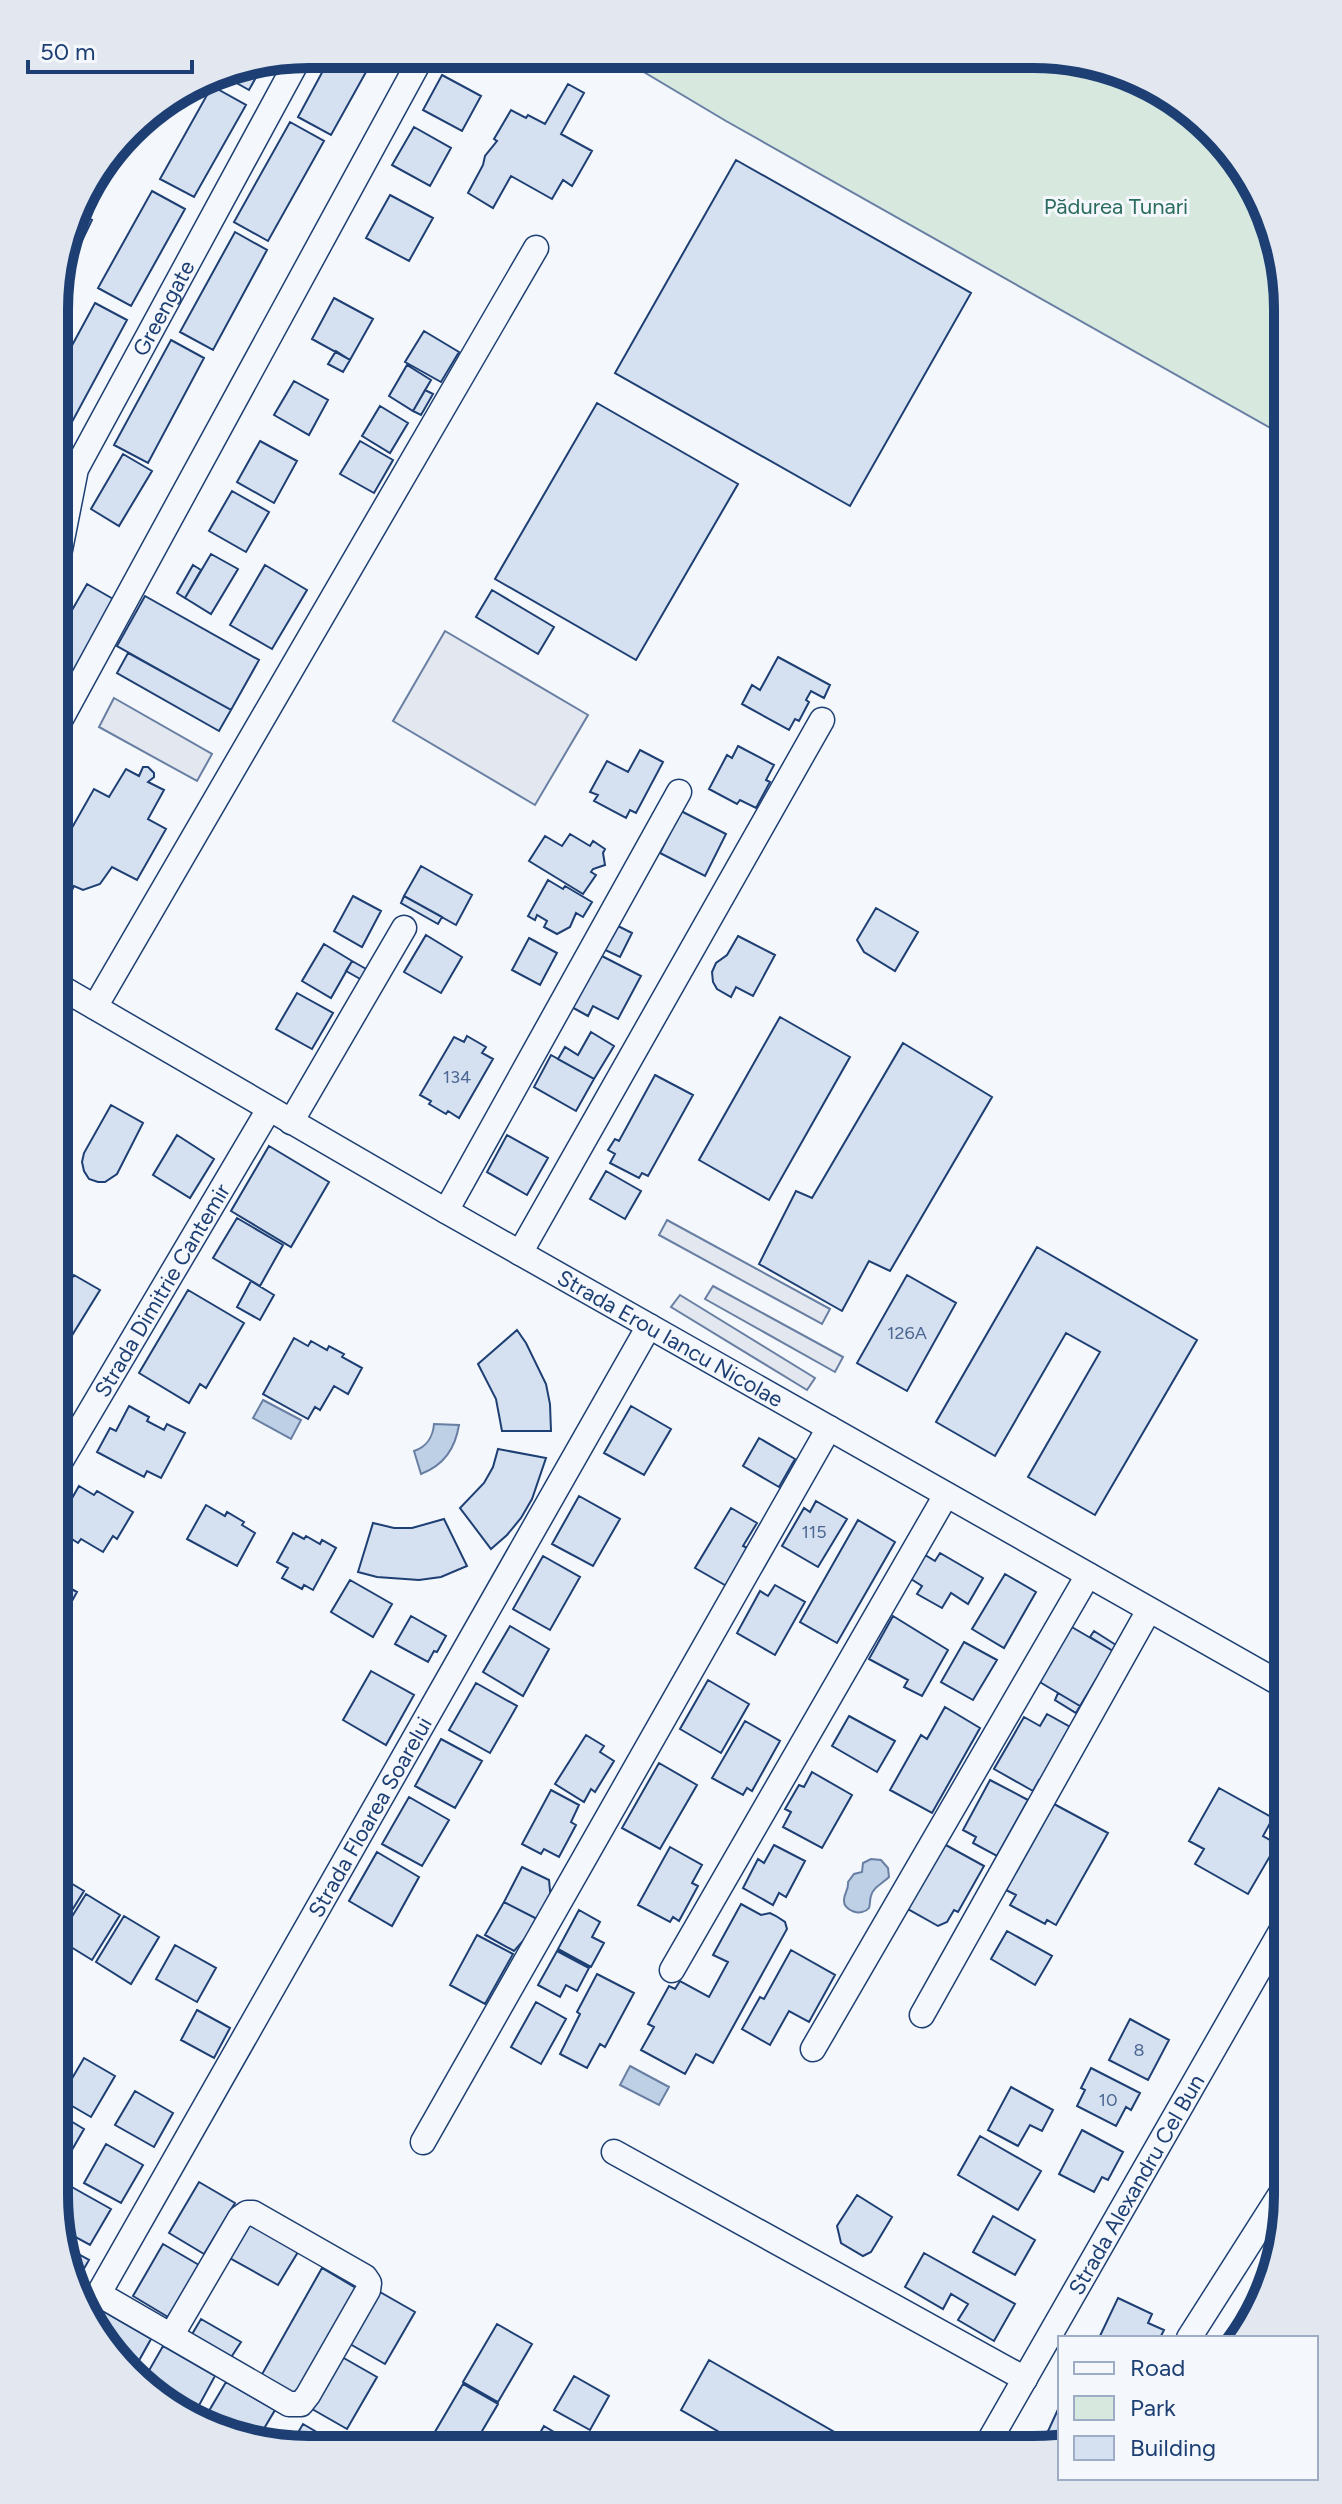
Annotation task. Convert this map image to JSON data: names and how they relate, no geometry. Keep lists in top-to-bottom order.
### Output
{
  "streets": {
    "street": [
      "Greengate",
      "Strada Dimitrie Cantemir",
      "Strada Erou Iancu Nicolae",
      "Strada Floarea Soarelui",
      "Strada Alexandru Cel Bun"
    ]
  },
  "crossings": [
    ["Strada Dimitrie Cantemir", "Strada Erou Iancu Nicolae"],
    ["Strada Erou Iancu Nicolae", "Strada Floarea Soarelui"]
  ],
  "parks": ["Pădurea Tunari"],
  "house_numbers": [
    "134",
    "126A",
    "115",
    "8",
    "10"
  ],
  "legend": ["Road", "Park", "Building"],
  "scale_bar": "50 m"
}
